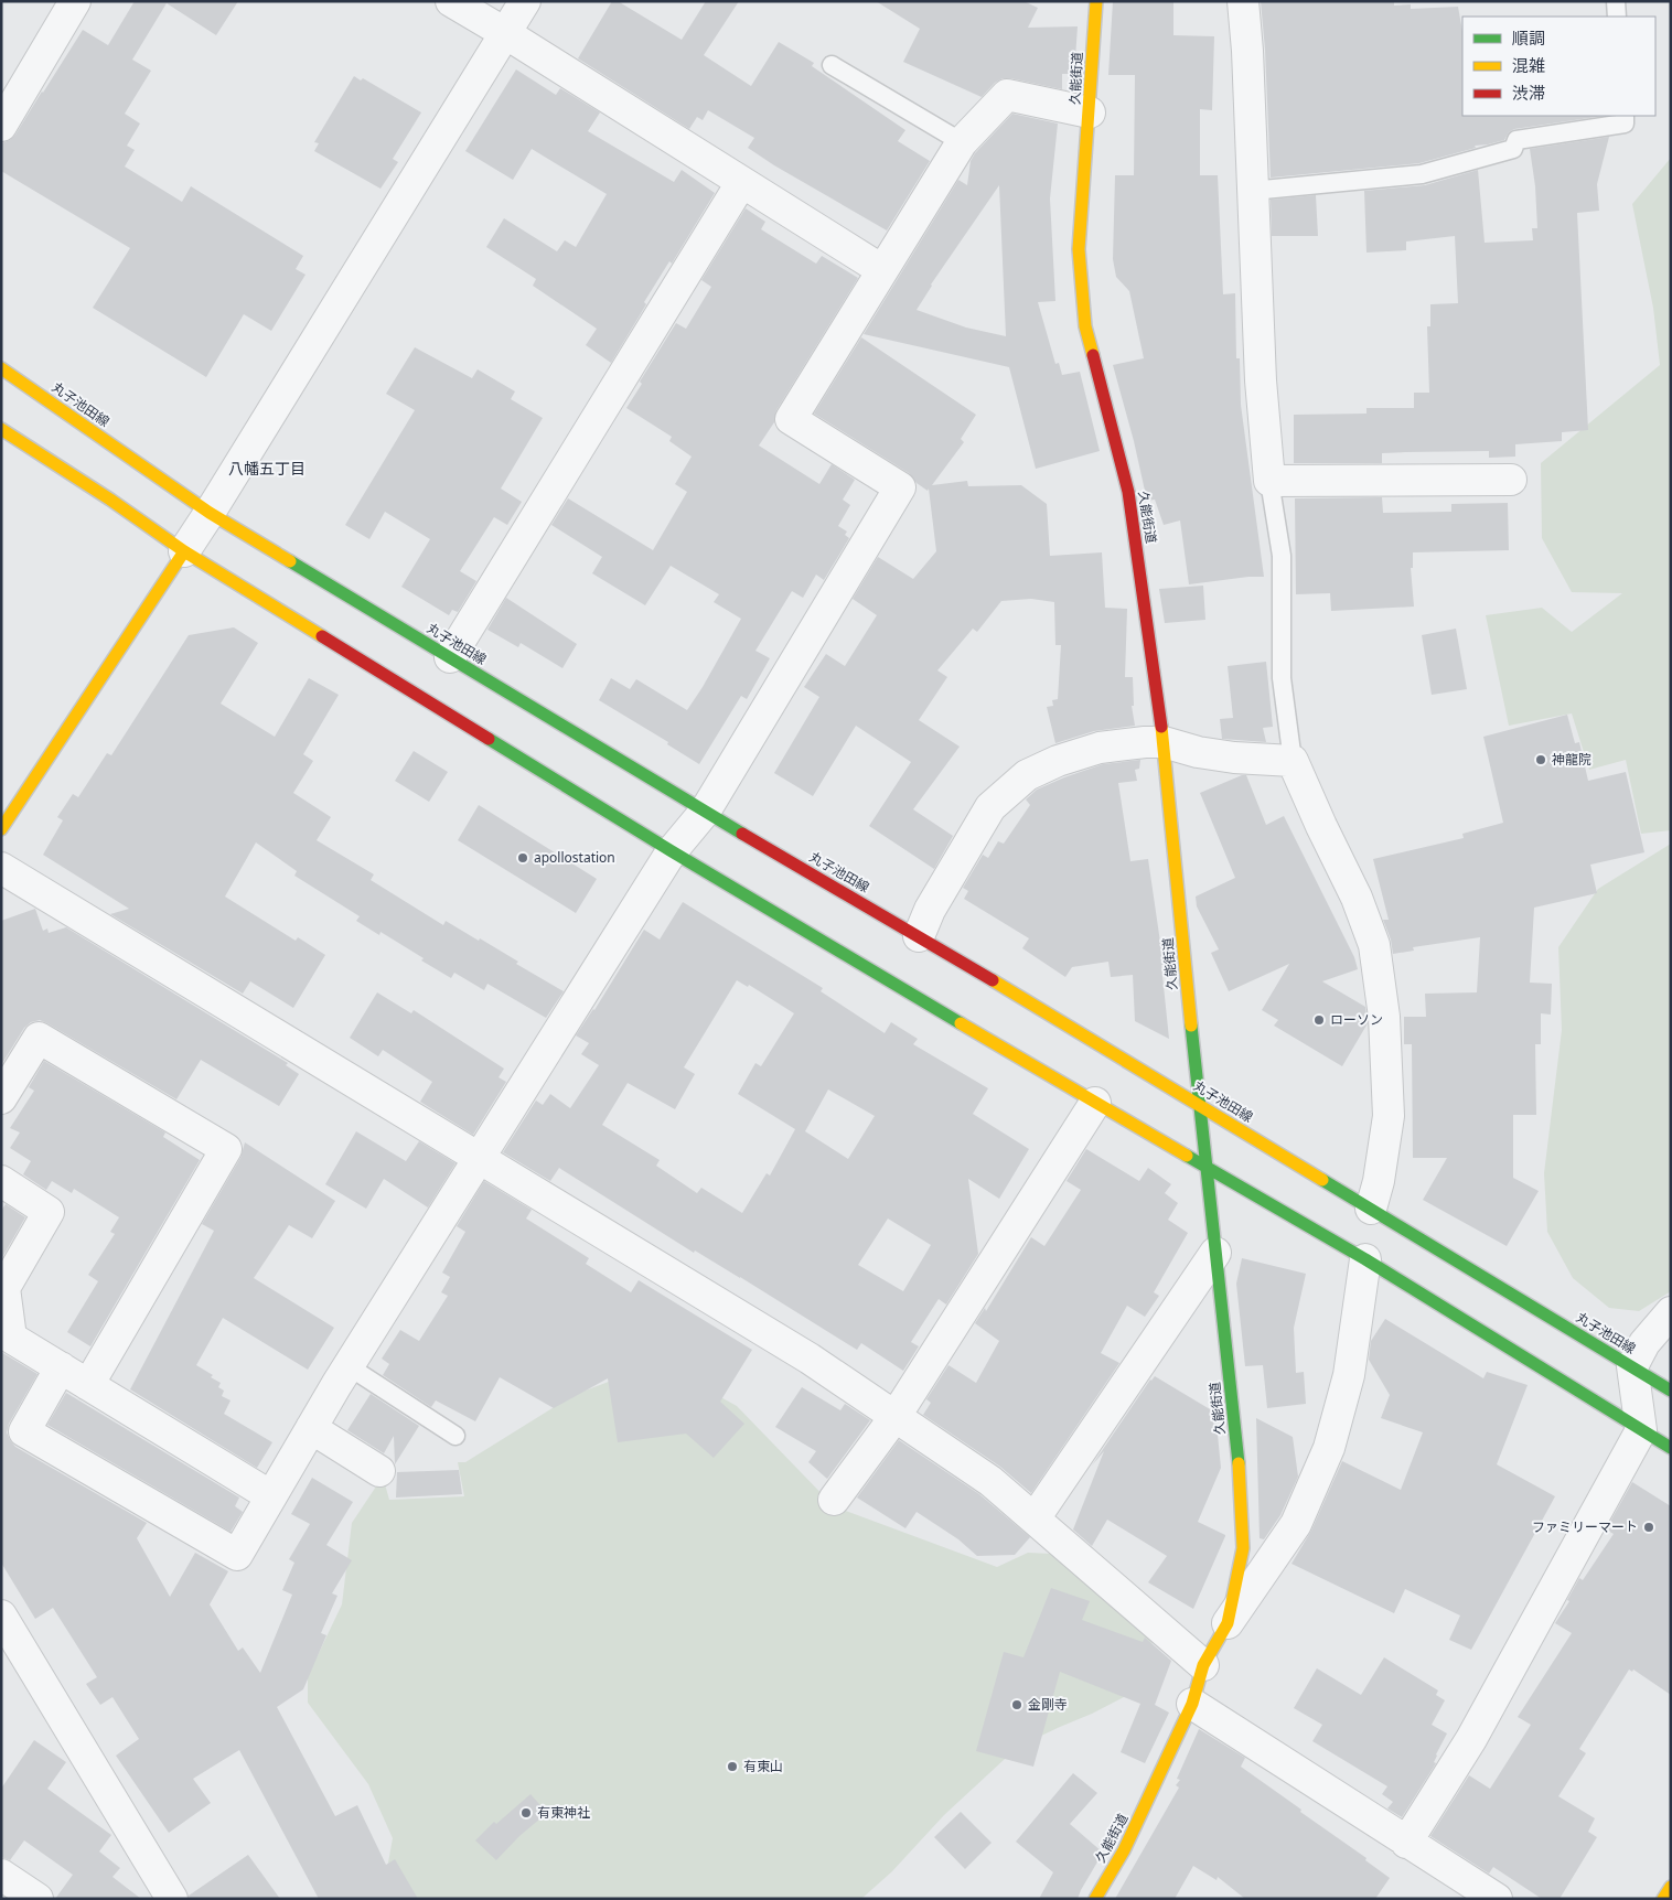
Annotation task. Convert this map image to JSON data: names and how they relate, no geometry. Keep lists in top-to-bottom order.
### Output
{
  "streets": {
    "street": ["久能街道", "丸子池田線"]
  },
  "crossings": [
    ["久能街道", "丸子池田線"]
  ],
  "districts": ["八幡五丁目"],
  "places": [
    "神龍院",
    "apollostation",
    "ローソン",
    "ファミリーマート",
    "金剛寺",
    "有東山",
    "有東神社"
  ],
  "legend": ["順調", "混雑", "渋滞"]
}
